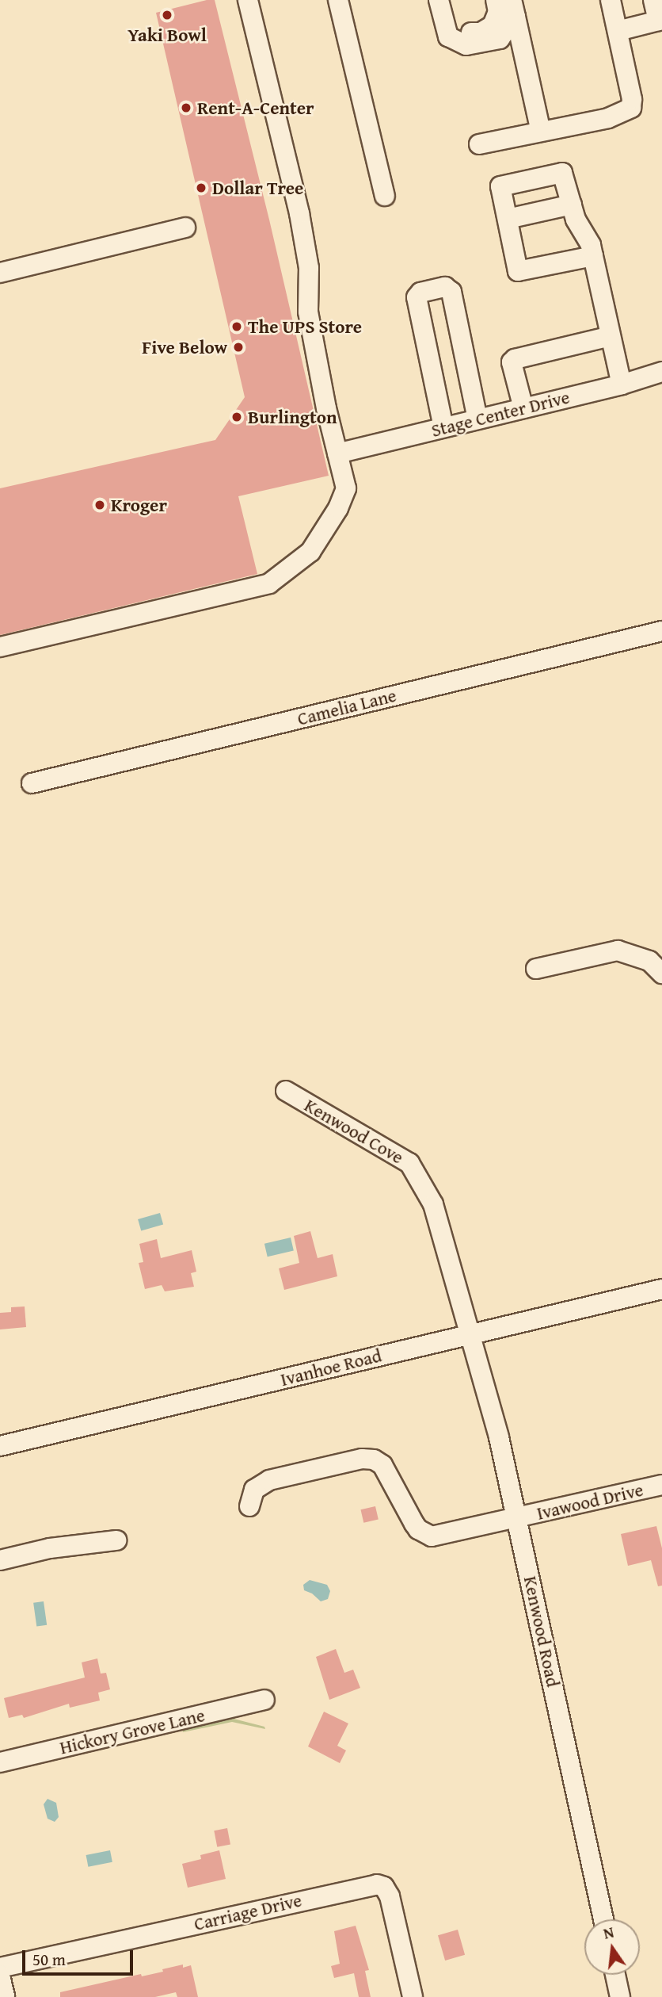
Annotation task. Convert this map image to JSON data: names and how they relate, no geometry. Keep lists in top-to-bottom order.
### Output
{
  "streets": {
    "street": [
      "Stage Center Drive",
      "Camelia Lane",
      "Kenwood Cove",
      "Ivanhoe Road",
      "Ivawood Drive",
      "Kenwood Road",
      "Hickory Grove Lane",
      "Carriage Drive"
    ]
  },
  "crossings": [
    ["Kenwood Cove", "Ivanhoe Road"],
    ["Kenwood Cove", "Kenwood Road"],
    ["Ivanhoe Road", "Kenwood Road"],
    ["Ivawood Drive", "Kenwood Road"]
  ],
  "places": [
    "Yaki Bowl",
    "Rent-A-Center",
    "Dollar Tree",
    "The UPS Store",
    "Five Below",
    "Burlington",
    "Kroger"
  ],
  "scale_bar": "50 m",
  "north": "top"
}
